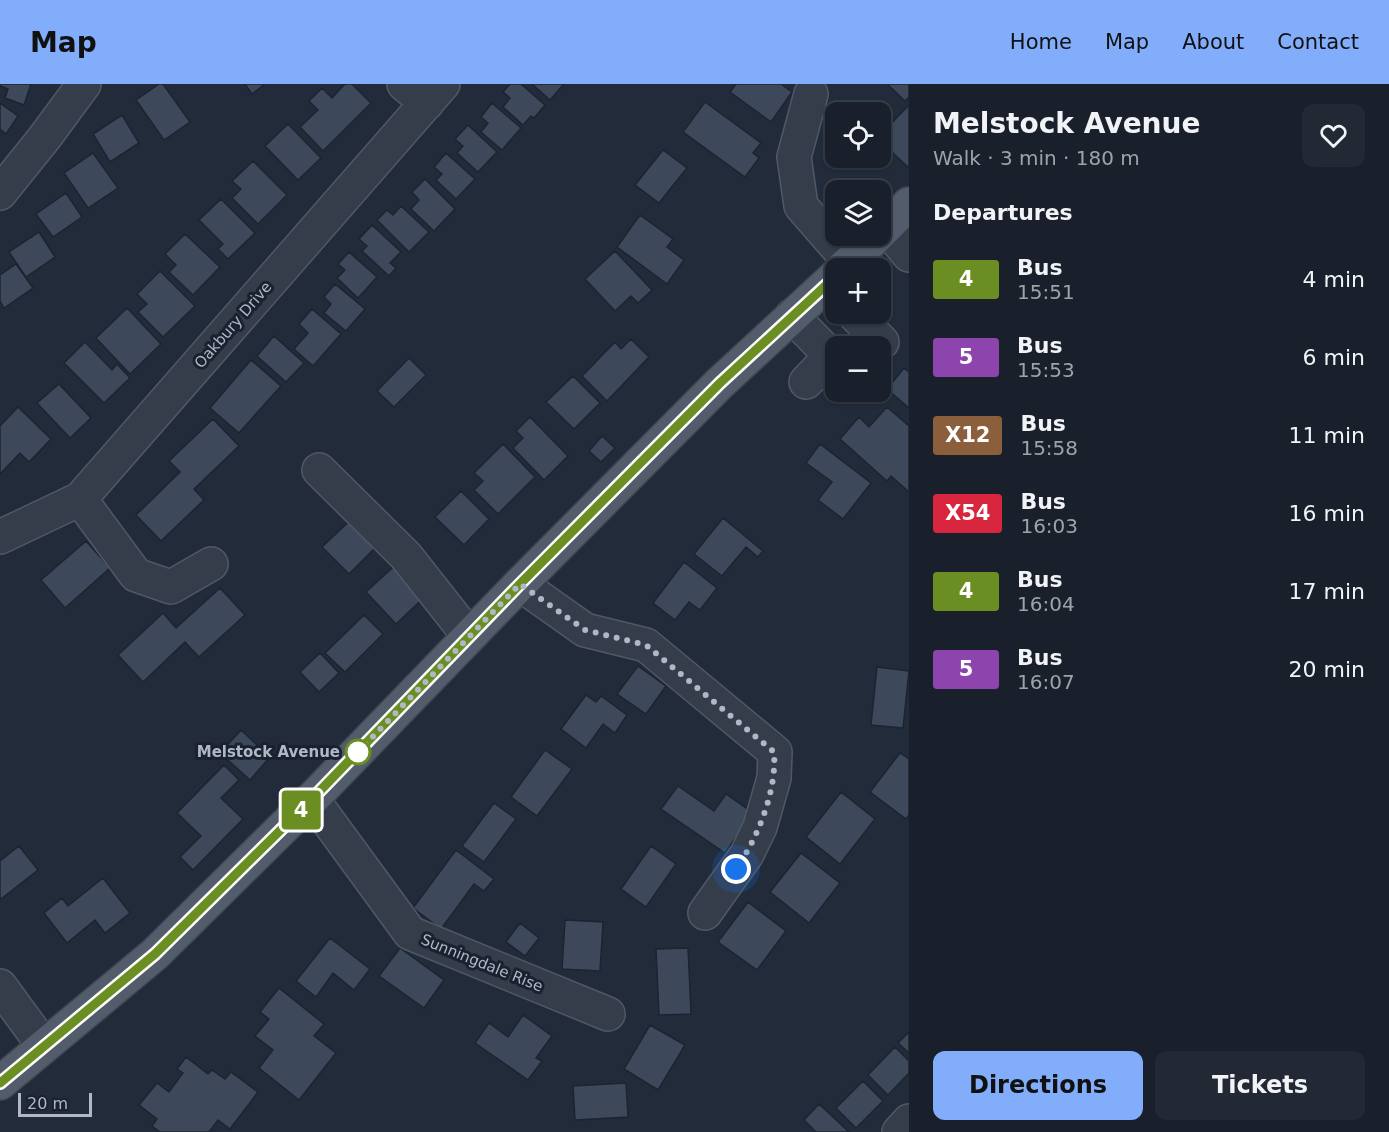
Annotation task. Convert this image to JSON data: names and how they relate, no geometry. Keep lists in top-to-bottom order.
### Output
{
  "streets": {
    "street": ["Oakbury Drive", "Sunningdale Rise"]
  },
  "places": ["Melstock Avenue"],
  "lines": ["bus line 4"],
  "scale_bar": "20 m",
  "page": {
    "header": "Map",
    "nav": [
      "Home",
      "Map",
      "About",
      "Contact"
    ],
    "on_map": "4",
    "heading": [
      ["Melstock Avenue", "Walk · 3 min · 180 m"],
      "Departures"
    ],
    "map_buttons": ["+", "−"],
    "list": [
      {
        "mark": "4",
        "name": "Bus",
        "note": "15:51",
        "value": "4 min"
      },
      {
        "mark": "5",
        "name": "Bus",
        "note": "15:53",
        "value": "6 min"
      },
      {
        "mark": "X12",
        "name": "Bus",
        "note": "15:58",
        "value": "11 min"
      },
      {
        "mark": "X54",
        "name": "Bus",
        "note": "16:03",
        "value": "16 min"
      },
      {
        "mark": "4",
        "name": "Bus",
        "note": "16:04",
        "value": "17 min"
      },
      {
        "mark": "5",
        "name": "Bus",
        "note": "16:07",
        "value": "20 min"
      }
    ],
    "buttons": ["Directions", "Tickets"],
    "scale": "20 m"
  }
}
